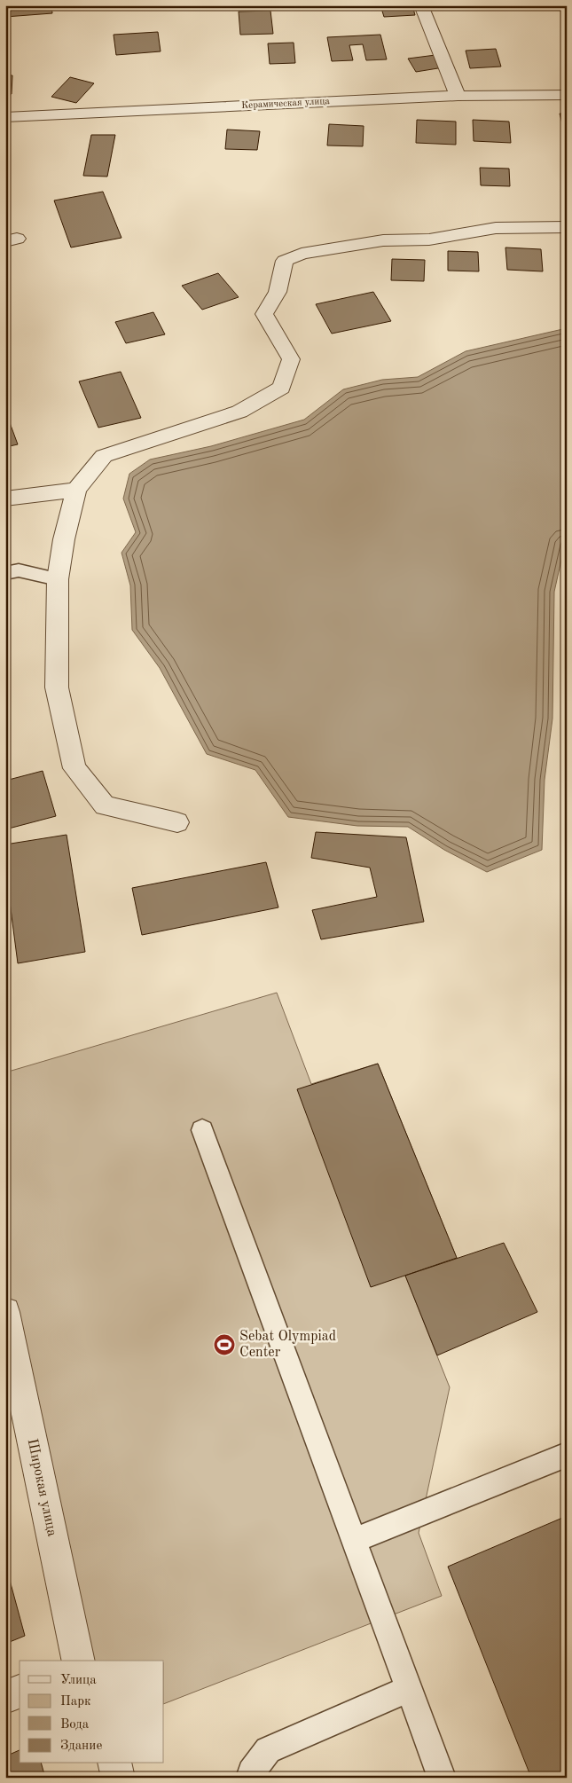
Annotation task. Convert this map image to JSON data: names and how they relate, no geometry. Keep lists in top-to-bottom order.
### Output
{
  "streets": {
    "street": ["Керамическая улица", "Широкая улица"]
  },
  "places": {
    "sports": ["Sebat Olympiad Center"]
  },
  "legend": [
    "Улица",
    "Парк",
    "Вода",
    "Здание"
  ]
}
